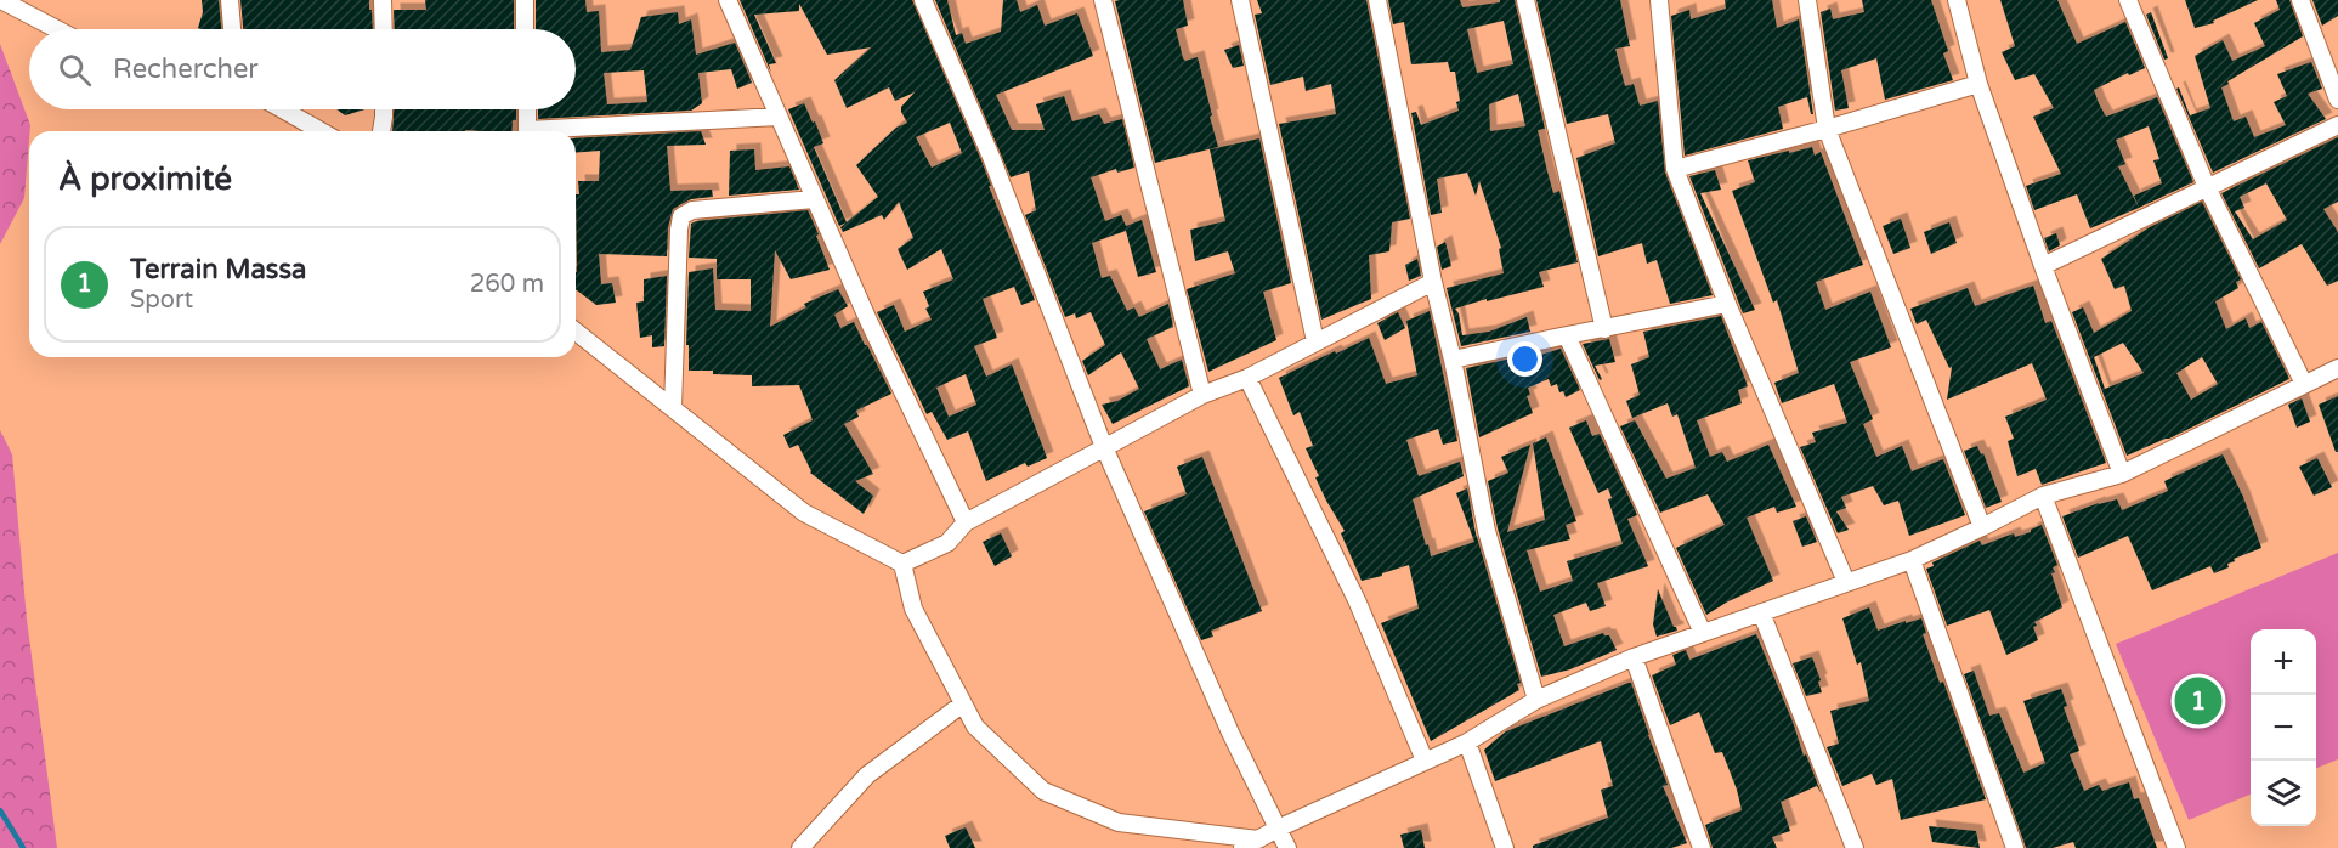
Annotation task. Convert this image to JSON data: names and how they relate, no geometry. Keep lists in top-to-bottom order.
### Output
{
  "page": {
    "search": "Rechercher",
    "heading": "À proximité",
    "list": [
      {
        "mark": "1",
        "name": "Terrain Massa",
        "note": "Sport",
        "value": "260 m"
      }
    ],
    "map_buttons": ["+", "−"],
    "pins": "1"
  }
}
